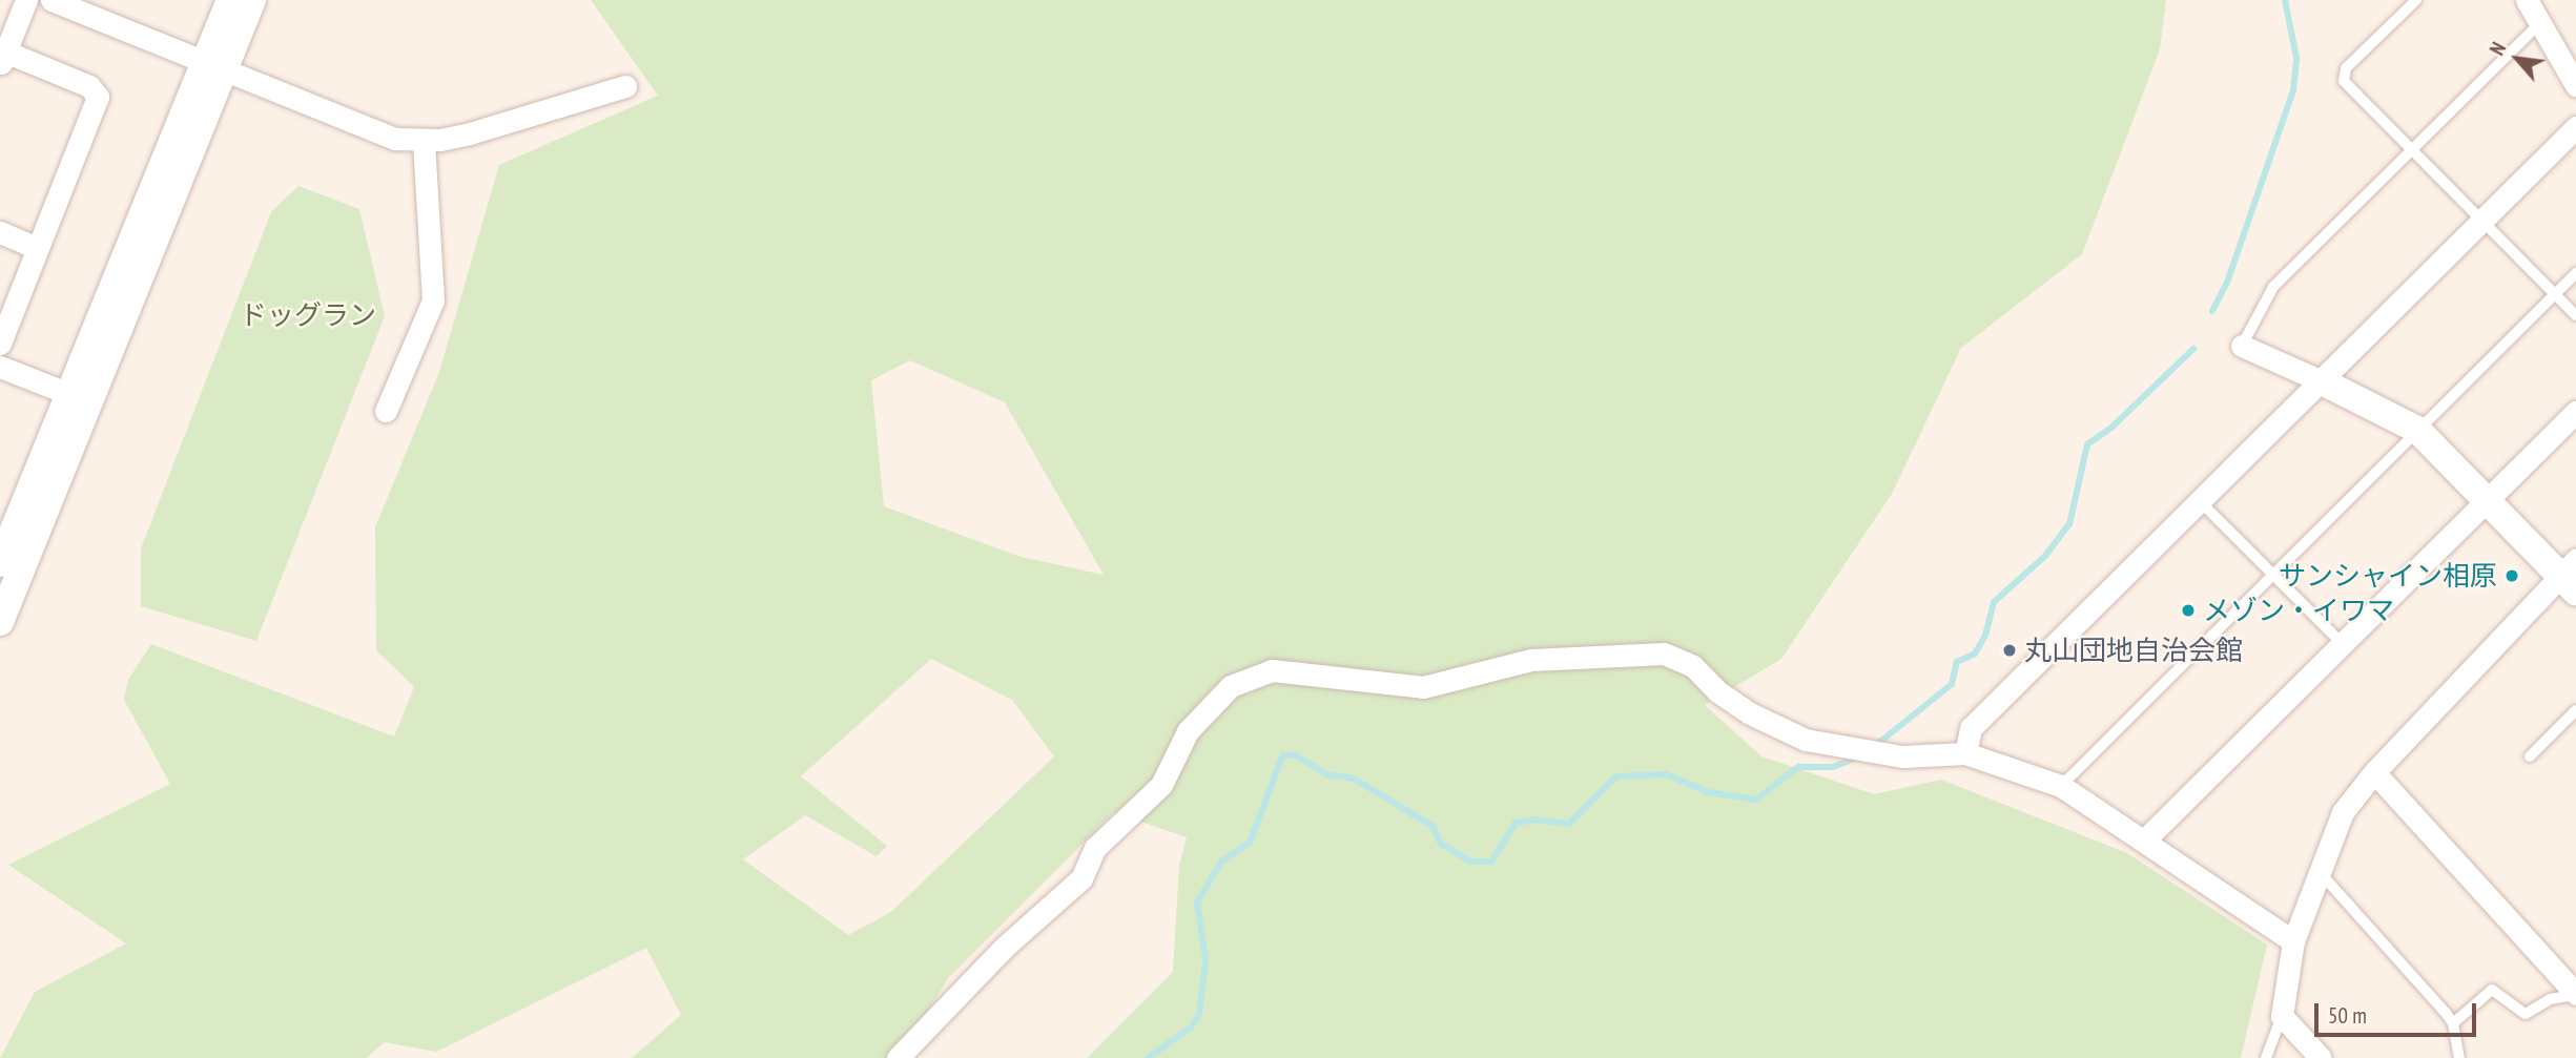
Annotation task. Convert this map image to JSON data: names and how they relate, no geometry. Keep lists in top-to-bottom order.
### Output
{
  "parks": ["ドッグラン"],
  "places": ["サンシャイン相原", "メゾン・イワマ", "丸山団地自治会館"],
  "scale_bar": "50 m",
  "north": "top left"
}
